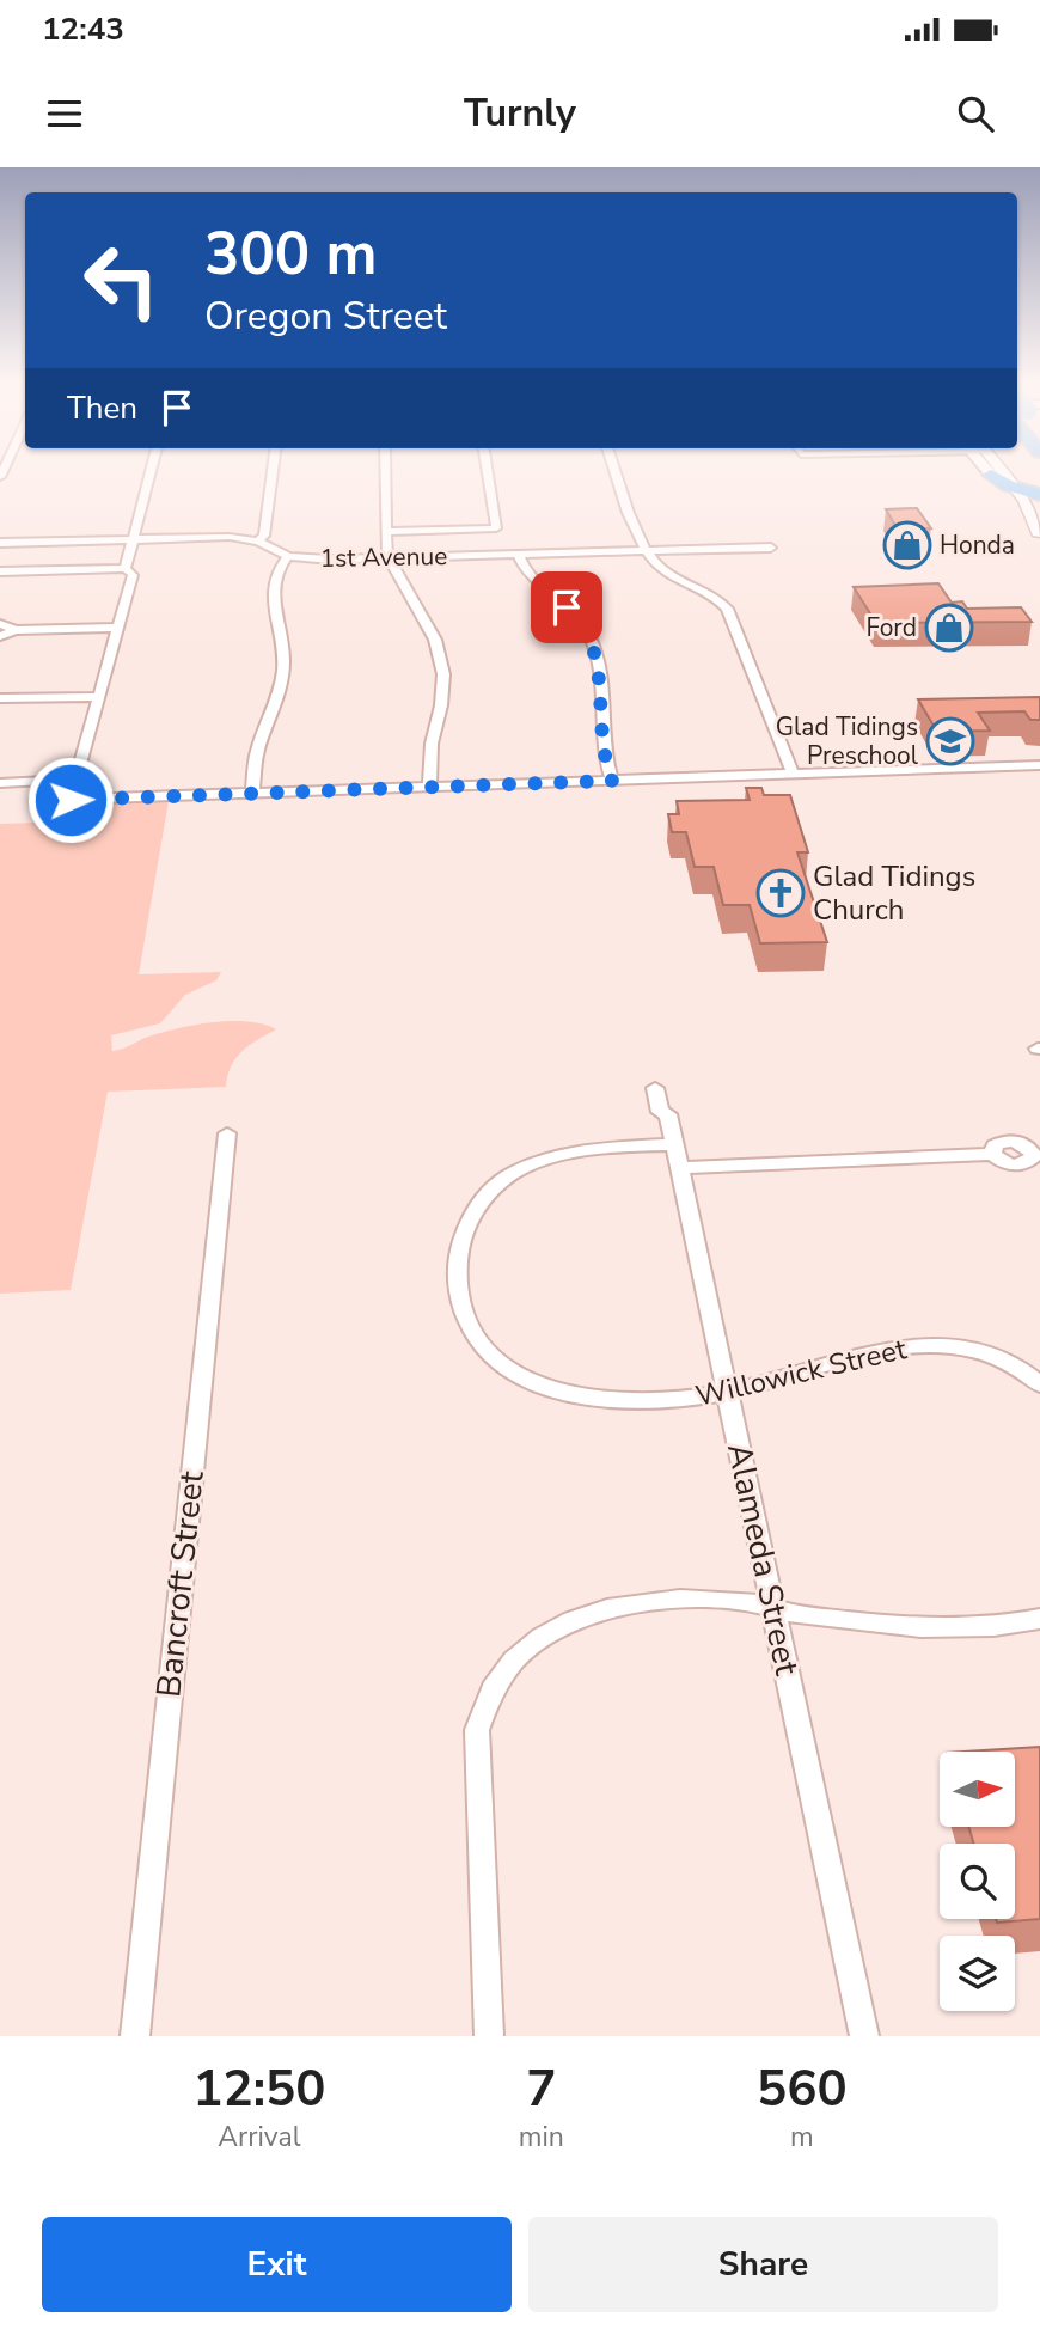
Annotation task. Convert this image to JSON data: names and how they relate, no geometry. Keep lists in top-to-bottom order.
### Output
{
  "streets": {
    "street": [
      "1st Avenue",
      "Willowick Street",
      "Alameda Street",
      "Bancroft Street"
    ]
  },
  "crossings": [
    ["Willowick Street", "Alameda Street"]
  ],
  "places": {
    "shop": ["Honda", "Ford"],
    "school or university": ["Glad Tidings Preschool"],
    "church": ["Glad Tidings Church"]
  },
  "north": "right",
  "page": {
    "status": "12:43",
    "header": "Turnly",
    "turn": ["300 m", "Oregon Street"],
    "then": "Then",
    "eta": [
      "12:50",
      "Arrival",
      "7",
      "min",
      "560",
      "m"
    ],
    "buttons": ["Exit", "Share"]
  }
}
